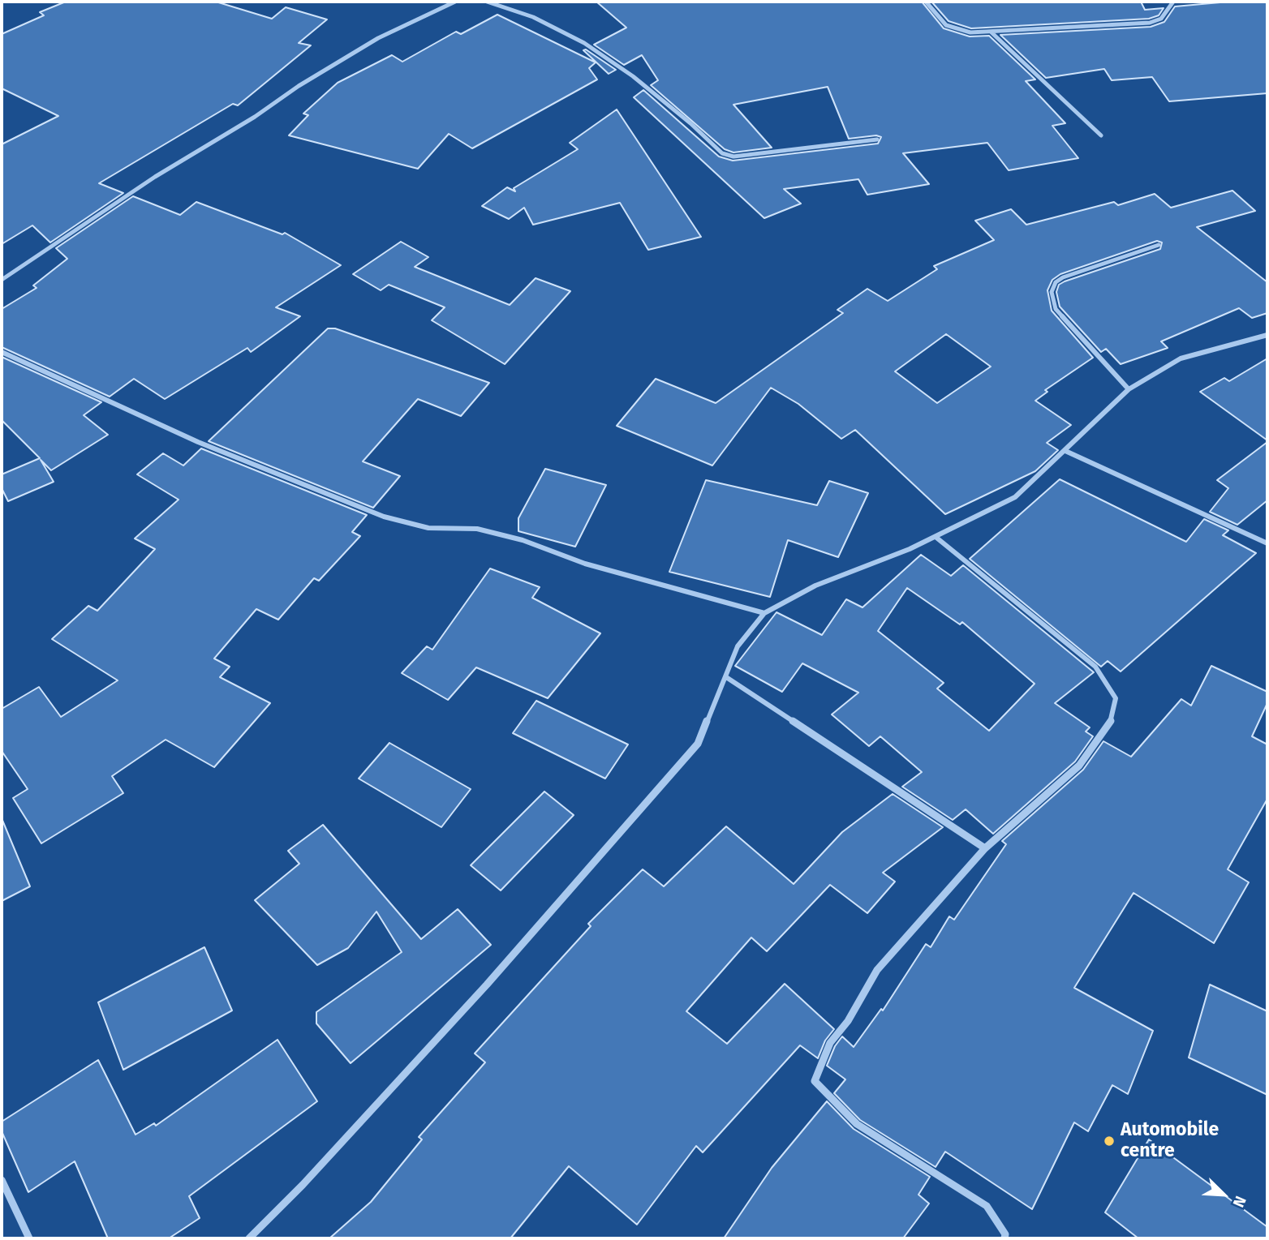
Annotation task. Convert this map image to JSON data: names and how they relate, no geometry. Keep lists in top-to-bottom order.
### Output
{
  "places": ["Automobile centre"],
  "north": "bottom right"
}
